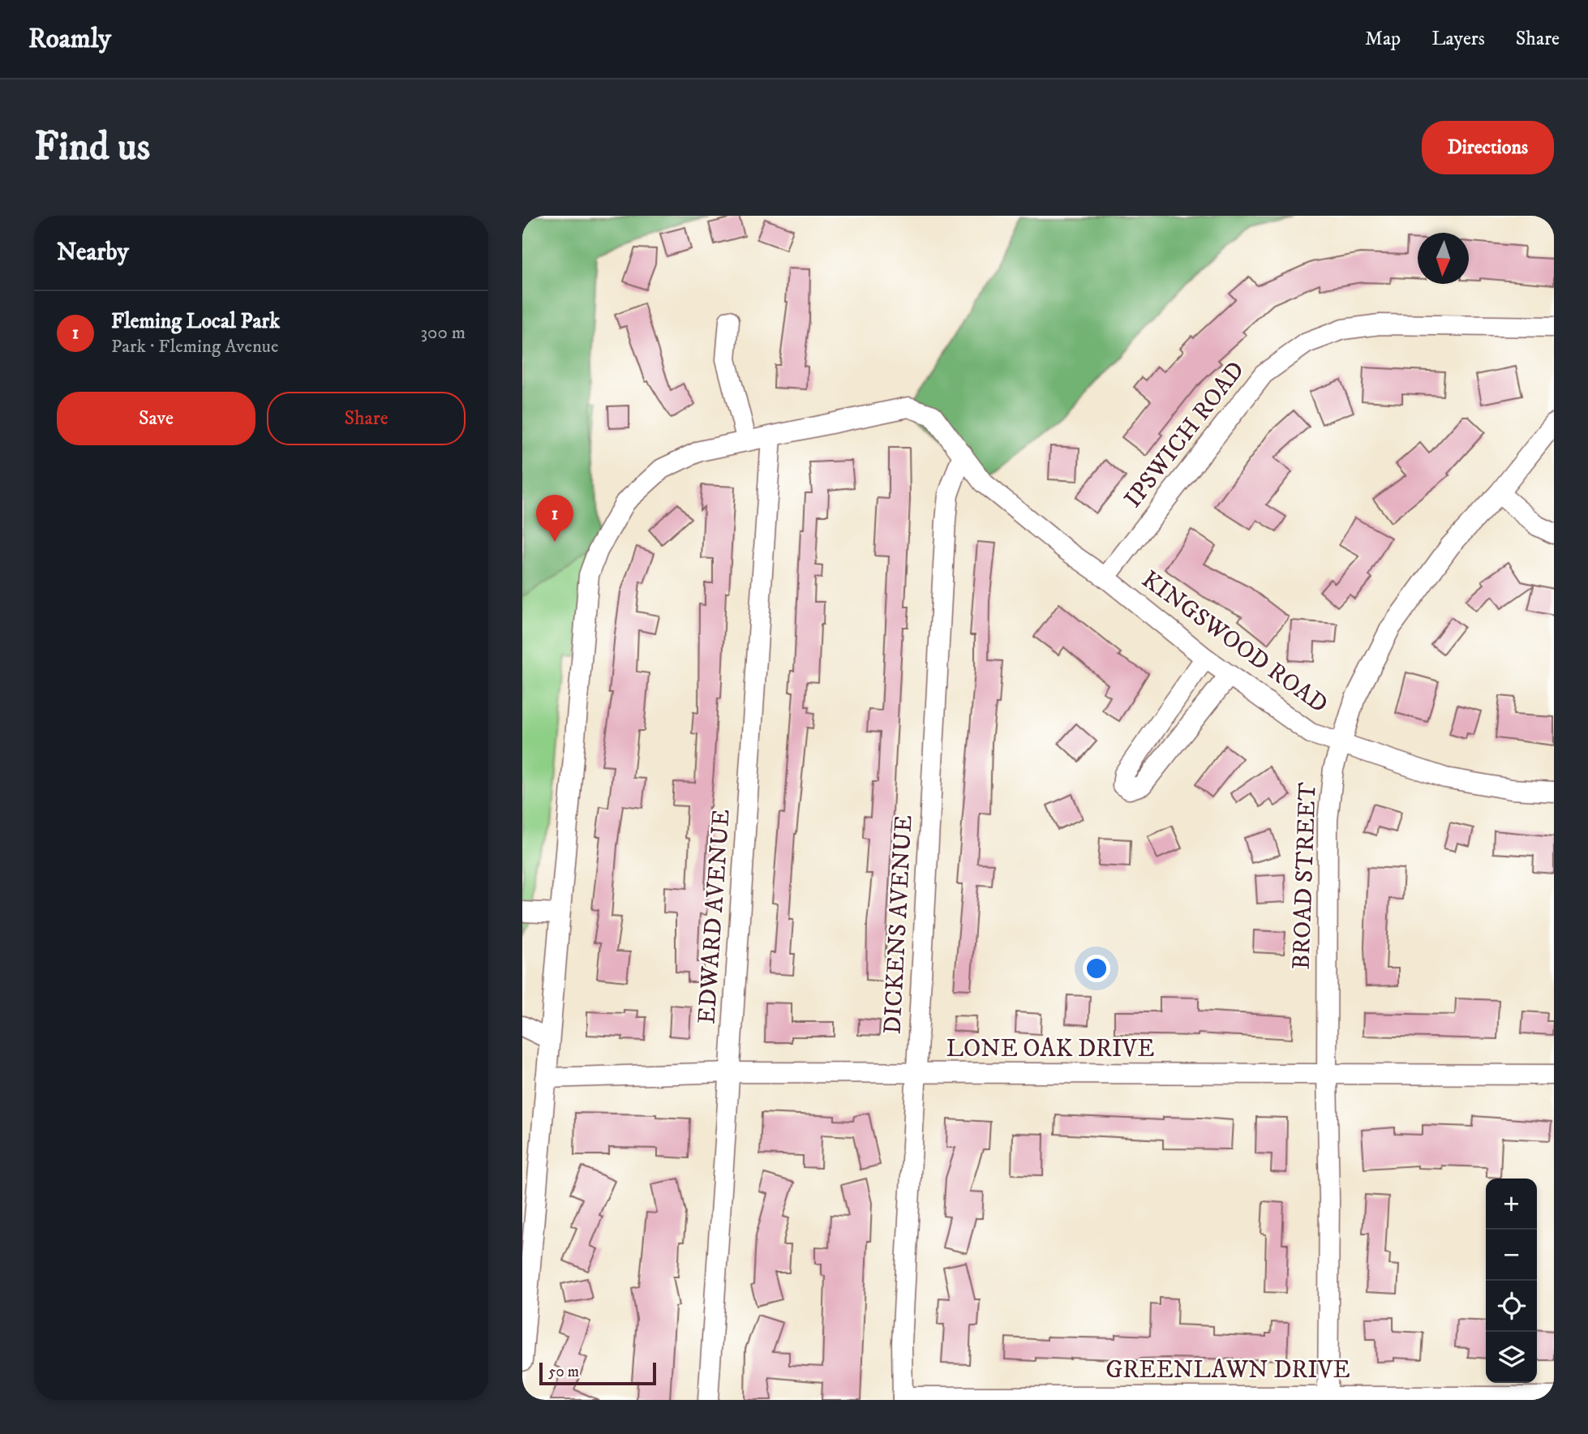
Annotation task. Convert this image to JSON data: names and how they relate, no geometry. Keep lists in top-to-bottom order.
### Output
{
  "streets": {
    "street": [
      "IPSWICH ROAD",
      "KINGSWOOD ROAD",
      "BROAD STREET",
      "EDWARD AVENUE",
      "DICKENS AVENUE",
      "LONE OAK DRIVE",
      "GREENLAWN DRIVE"
    ]
  },
  "crossings": [
    ["IPSWICH ROAD", "KINGSWOOD ROAD"],
    ["KINGSWOOD ROAD", "BROAD STREET"],
    ["KINGSWOOD ROAD", "EDWARD AVENUE"],
    ["KINGSWOOD ROAD", "DICKENS AVENUE"],
    ["KINGSWOOD ROAD", "LONE OAK DRIVE"],
    ["BROAD STREET", "LONE OAK DRIVE"],
    ["BROAD STREET", "GREENLAWN DRIVE"],
    ["EDWARD AVENUE", "LONE OAK DRIVE"],
    ["DICKENS AVENUE", "LONE OAK DRIVE"],
    ["DICKENS AVENUE", "GREENLAWN DRIVE"]
  ],
  "scale_bar": "50 m",
  "north": "bottom",
  "page": {
    "header": "Roamly",
    "nav": ["Map", "Layers", "Share"],
    "buttons": [
      "Directions",
      ["Save", "Share"]
    ],
    "title": "Find us",
    "heading": "Nearby",
    "list": [
      {
        "mark": "1",
        "name": "Fleming Local Park",
        "note": "Park · Fleming Avenue",
        "value": "300 m"
      }
    ],
    "pins": "1",
    "map_buttons": ["+", "−"],
    "scale": "50 m"
  }
}
